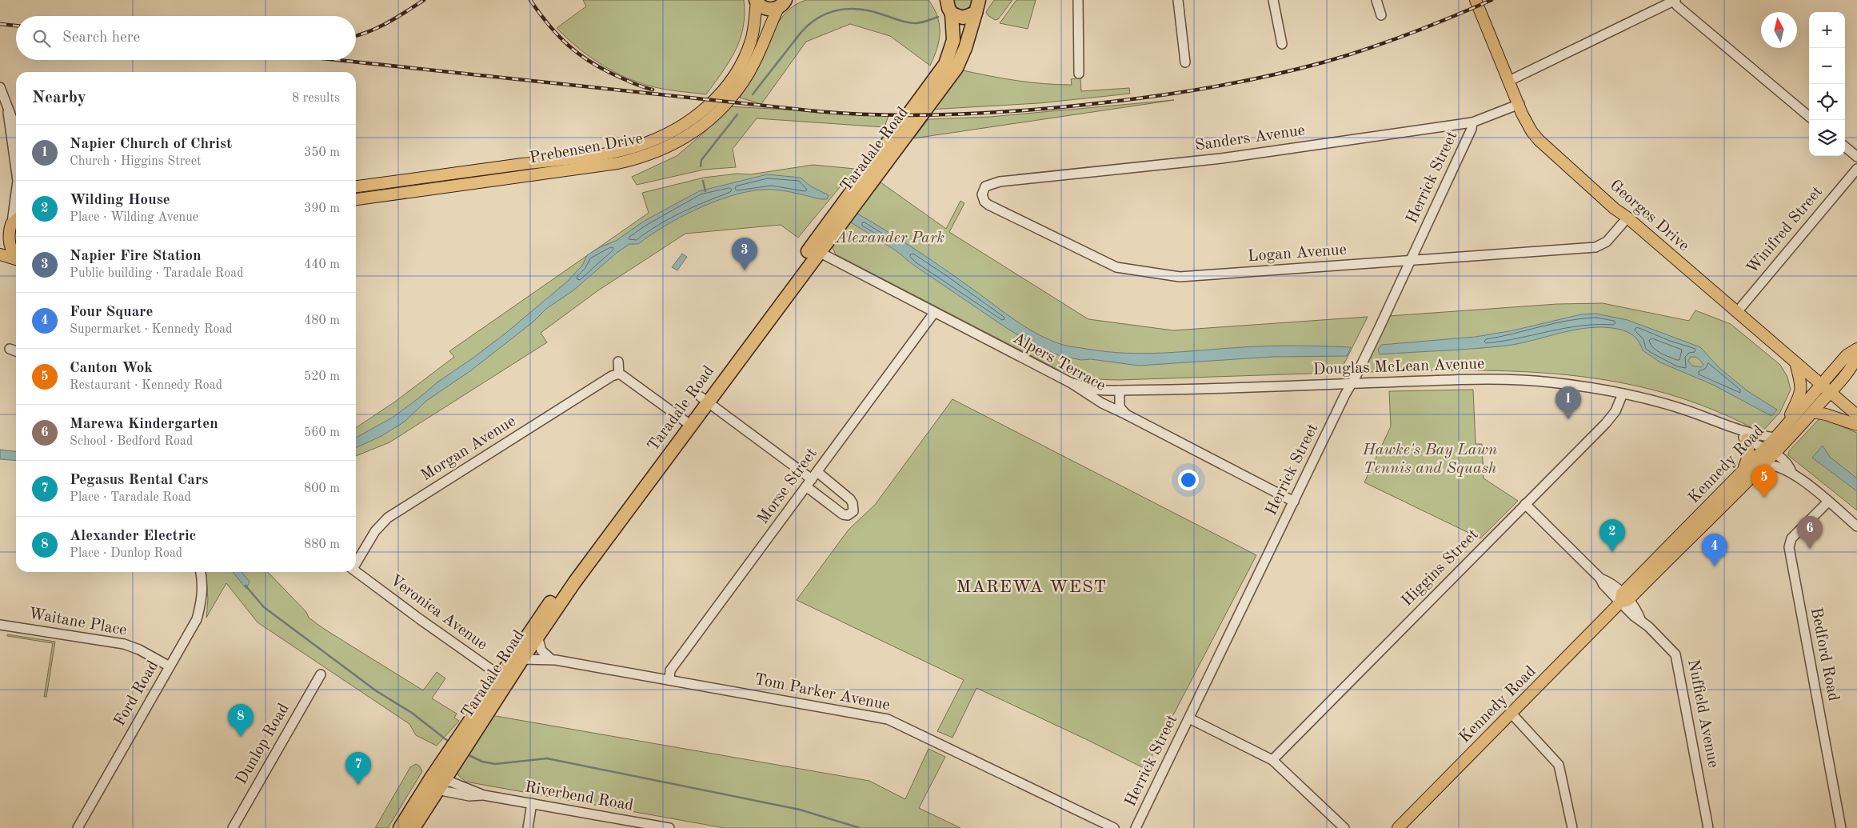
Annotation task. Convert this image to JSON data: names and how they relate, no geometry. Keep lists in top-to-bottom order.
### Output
{
  "streets": {
    "highway": ["Taradale Road"],
    "main road": ["Prebensen Drive", "Georges Drive", "Kennedy Road"],
    "street": [
      "Sanders Avenue",
      "Herrick Street",
      "Winifred Street",
      "Logan Avenue",
      "Alpers Terrace",
      "Douglas McLean Avenue",
      "Morgan Avenue",
      "Morse Street",
      "Higgins Street",
      "Veronica Avenue",
      "Waitane Place",
      "Bedford Road",
      "Tom Parker Avenue",
      "Ford Road",
      "Nuffield Avenue",
      "Dunlop Road",
      "Riverbend Road"
    ]
  },
  "crossings": [
    ["Sanders Avenue", "Herrick Street"],
    ["Sanders Avenue", "Georges Drive"],
    ["Sanders Avenue", "Logan Avenue"],
    ["Taradale Road", "Alpers Terrace"],
    ["Taradale Road", "Veronica Avenue"],
    ["Taradale Road", "Tom Parker Avenue"],
    ["Taradale Road", "Riverbend Road"],
    ["Herrick Street", "Logan Avenue"],
    ["Herrick Street", "Alpers Terrace"],
    ["Herrick Street", "Douglas McLean Avenue"],
    ["Georges Drive", "Winifred Street"],
    ["Georges Drive", "Logan Avenue"],
    ["Georges Drive", "Kennedy Road"],
    ["Alpers Terrace", "Douglas McLean Avenue"],
    ["Alpers Terrace", "Morse Street"],
    ["Douglas McLean Avenue", "Kennedy Road"],
    ["Douglas McLean Avenue", "Higgins Street"],
    ["Kennedy Road", "Nuffield Avenue"],
    ["Morse Street", "Tom Parker Avenue"],
    ["Higgins Street", "Nuffield Avenue"],
    ["Waitane Place", "Ford Road"]
  ],
  "districts": ["MAREWA WEST"],
  "parks": ["Alexander Park", "Hawke's Bay Lawn Tennis and Squash"],
  "north": "top",
  "page": {
    "map_buttons": ["+", "−"],
    "search": "Search here",
    "heading": ["Nearby", "8 results"],
    "list": [
      {
        "mark": "1",
        "name": "Napier Church of Christ",
        "note": "Church · Higgins Street",
        "value": "350 m"
      },
      {
        "mark": "2",
        "name": "Wilding House",
        "note": "Place · Wilding Avenue",
        "value": "390 m"
      },
      {
        "mark": "3",
        "name": "Napier Fire Station",
        "note": "Public building · Taradale Road",
        "value": "440 m"
      },
      {
        "mark": "4",
        "name": "Four Square",
        "note": "Supermarket · Kennedy Road",
        "value": "480 m"
      },
      {
        "mark": "5",
        "name": "Canton Wok",
        "note": "Restaurant · Kennedy Road",
        "value": "520 m"
      },
      {
        "mark": "6",
        "name": "Marewa Kindergarten",
        "note": "School · Bedford Road",
        "value": "560 m"
      },
      {
        "mark": "7",
        "name": "Pegasus Rental Cars",
        "note": "Place · Taradale Road",
        "value": "800 m"
      },
      {
        "mark": "8",
        "name": "Alexander Electric",
        "note": "Place · Dunlop Road",
        "value": "880 m"
      }
    ],
    "pins": [
      "3",
      "1",
      "5",
      "6",
      "2",
      "4",
      "8",
      "7"
    ]
  }
}
